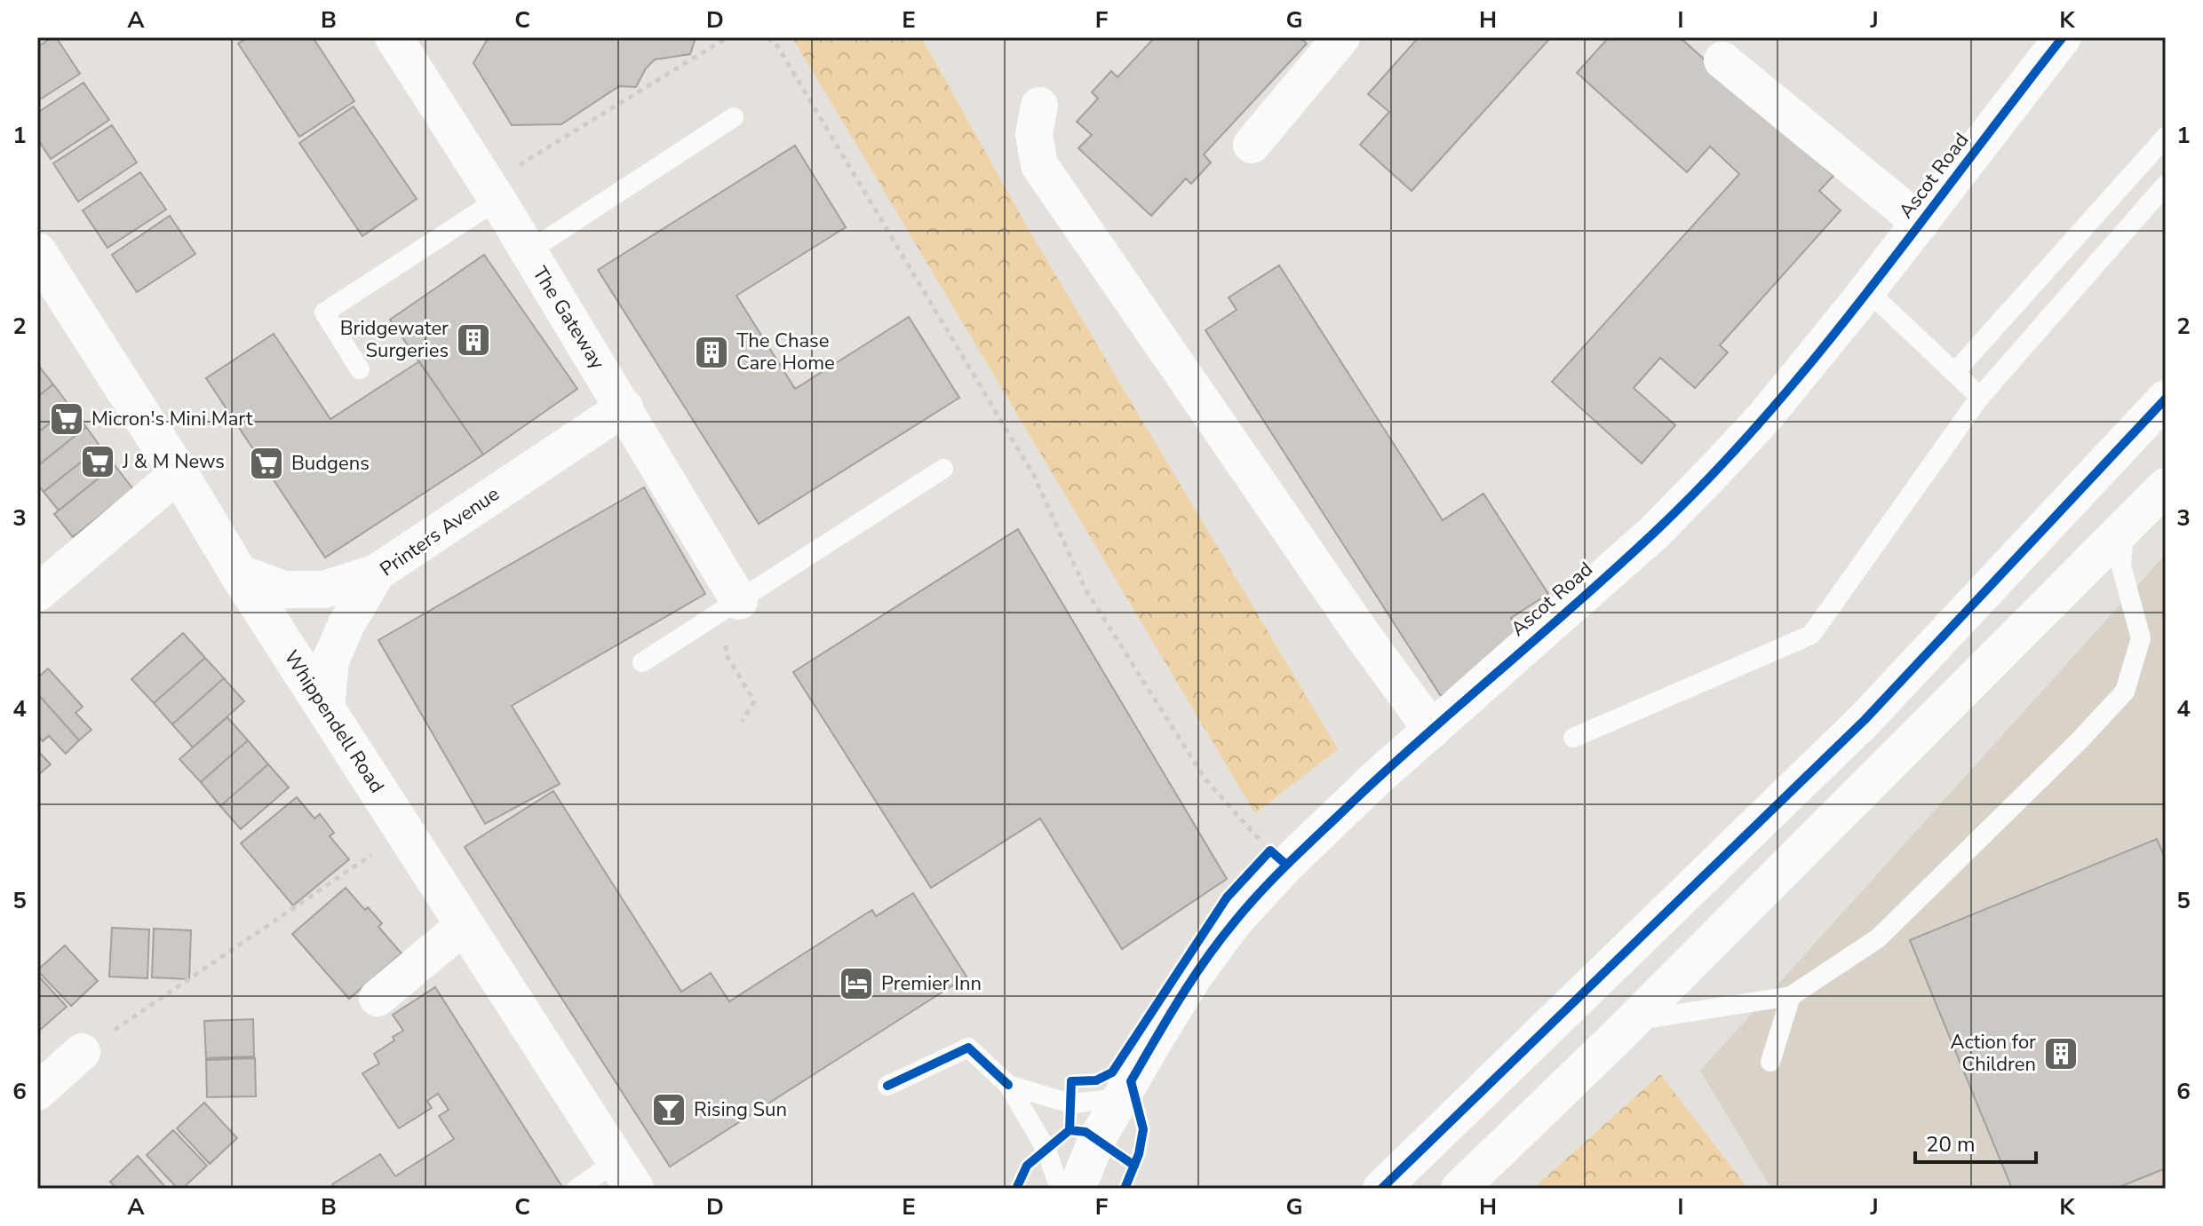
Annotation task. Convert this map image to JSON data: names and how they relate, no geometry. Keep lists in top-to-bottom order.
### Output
{
  "streets": {
    "street": [
      "Ascot Road",
      "The Gateway",
      "Printers Avenue",
      "Whippendell Road"
    ]
  },
  "crossings": [
    ["The Gateway", "Printers Avenue"],
    ["Printers Avenue", "Whippendell Road"]
  ],
  "places": {
    "building": ["Bridgewater Surgeries", "The Chase Care Home", "Action for Children"],
    "supermarket": ["Micron's Mini Mart", "J & M News", "Budgens"],
    "hotel": ["Premier Inn"],
    "bar": ["Rising Sun"]
  },
  "scale_bar": "20 m",
  "grid": {
    "columns": [
      "A",
      "B",
      "C",
      "D",
      "E",
      "F",
      "G",
      "H",
      "I",
      "J",
      "K"
    ],
    "rows": [
      "1",
      "2",
      "3",
      "4",
      "5",
      "6"
    ]
  }
}
